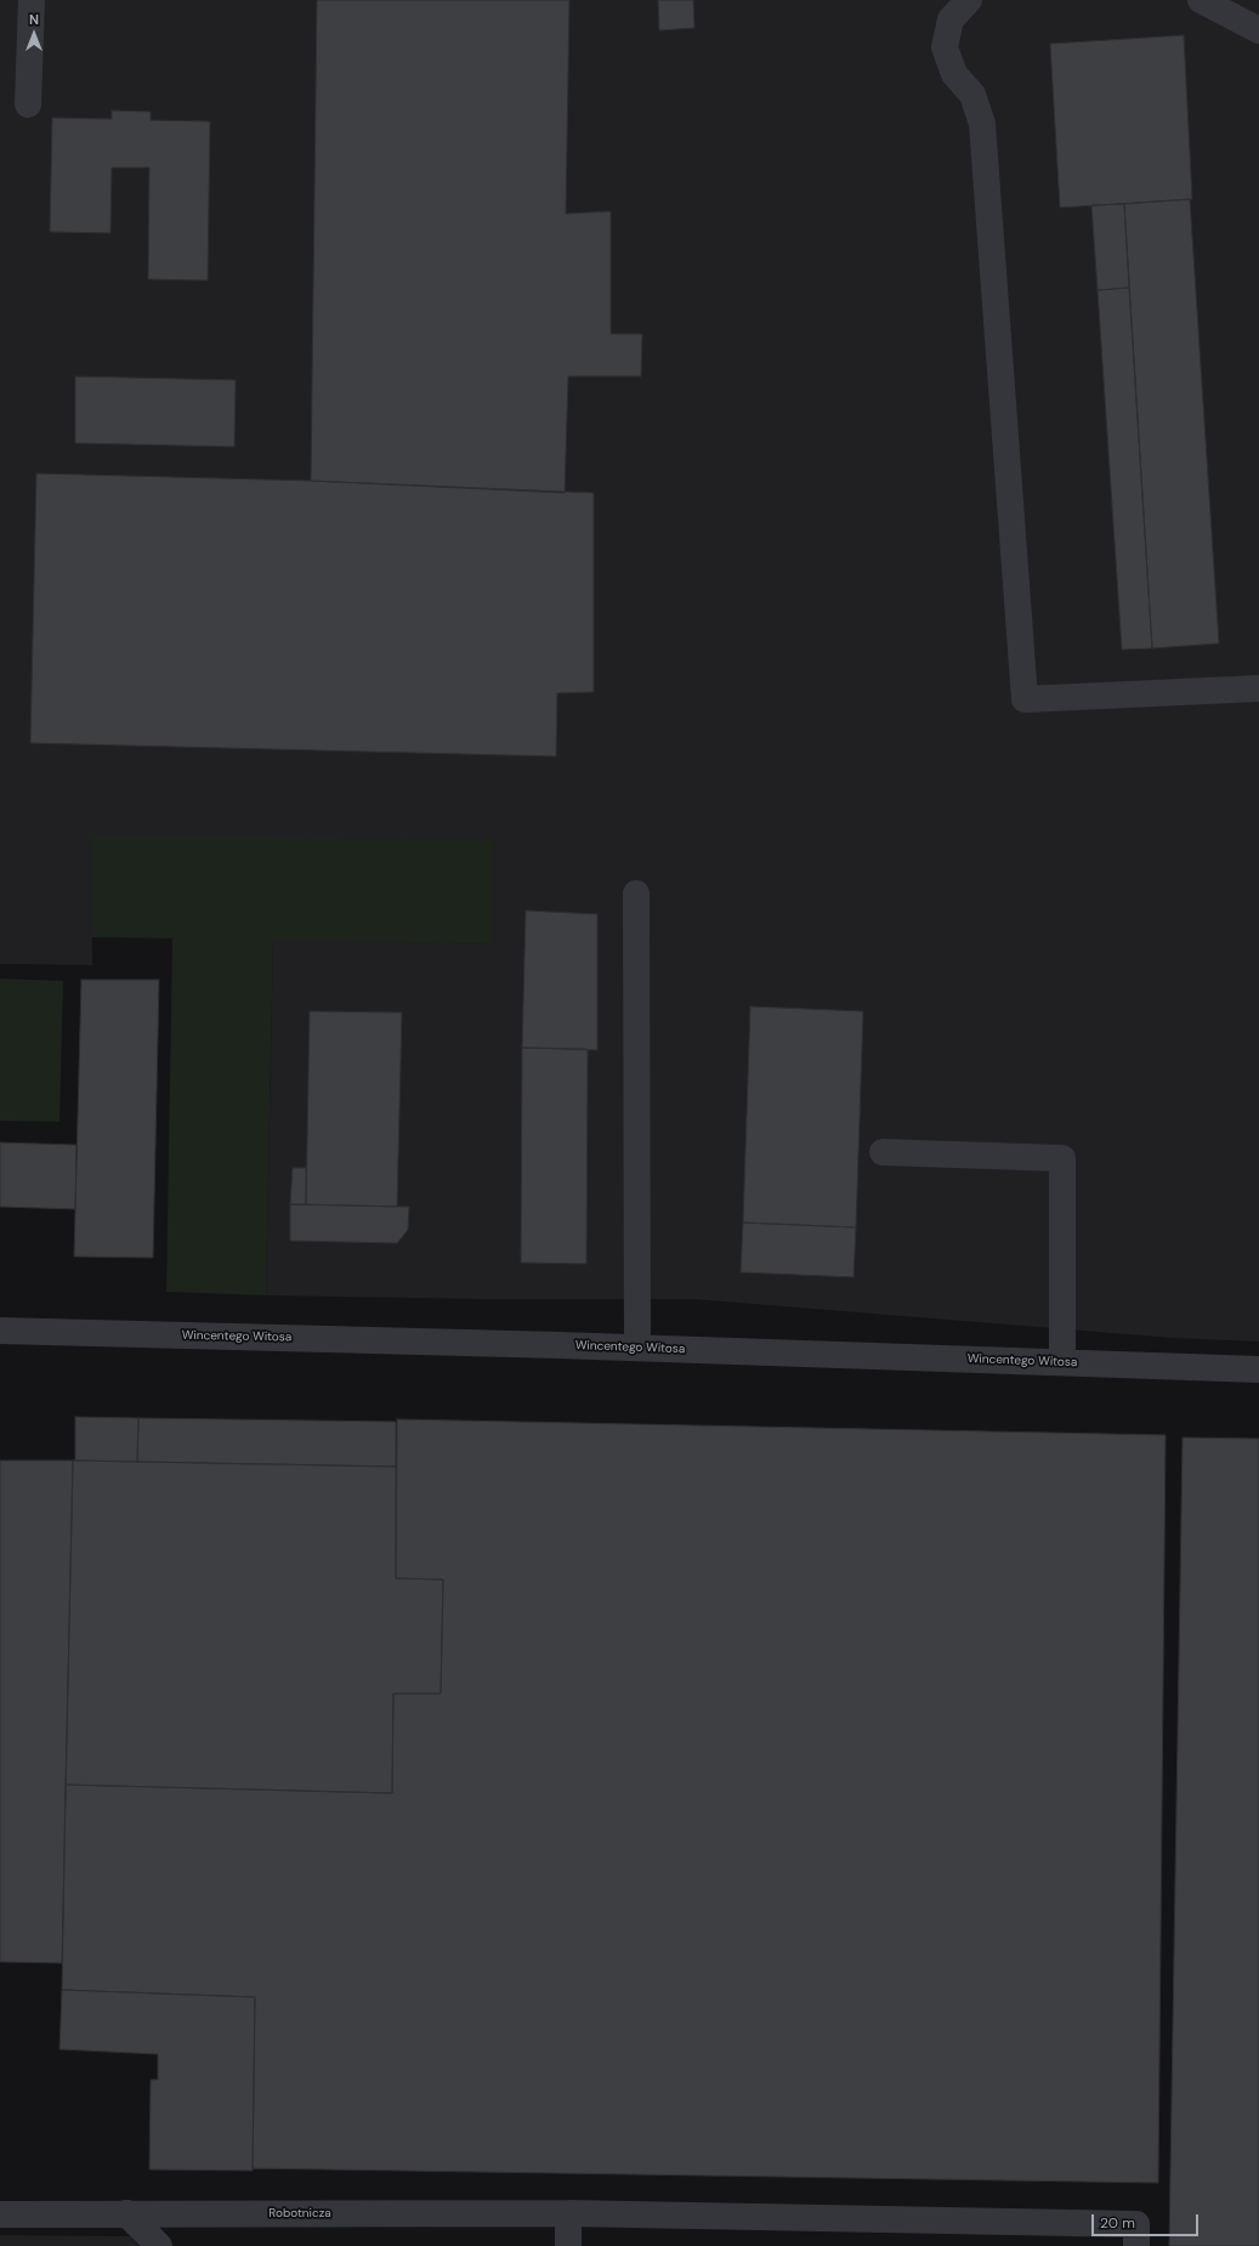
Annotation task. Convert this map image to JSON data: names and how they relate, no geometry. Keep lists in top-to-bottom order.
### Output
{
  "streets": {
    "street": ["Wincentego Witosa", "Robotnicza"]
  },
  "scale_bar": "20 m",
  "north": "top"
}
